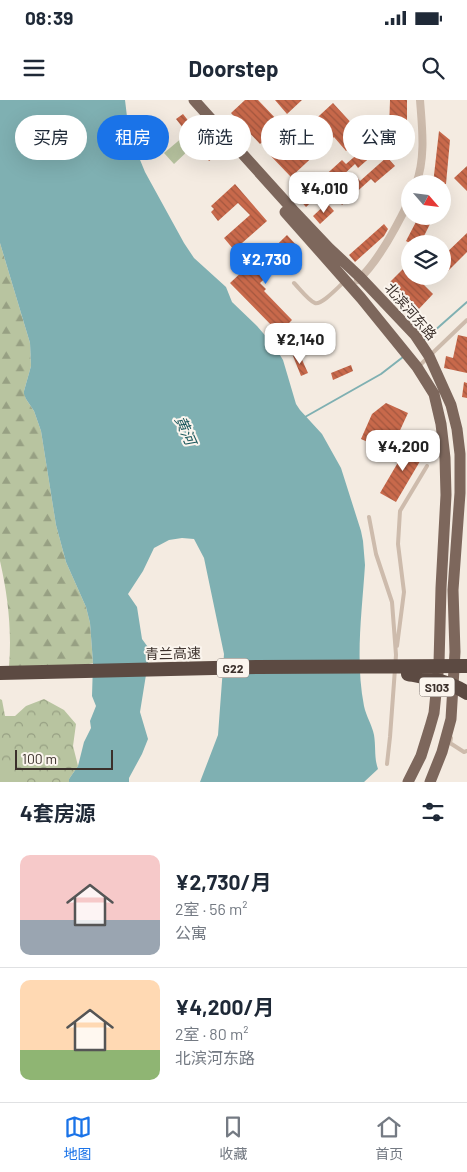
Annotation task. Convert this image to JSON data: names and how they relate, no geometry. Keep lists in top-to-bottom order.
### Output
{
  "streets": {
    "highway": ["青兰高速", "G22"],
    "main road": ["北滨河东路", "S103"]
  },
  "water": ["黄河"],
  "scale_bar": "100 m",
  "north": "bottom right",
  "page": {
    "status": "08:39",
    "header": "Doorstep",
    "chip": [
      "买房",
      "租房",
      "筛选",
      "新上",
      "公寓"
    ],
    "price": [
      "¥4,010",
      "¥2,730",
      "¥2,140",
      "¥4,200"
    ],
    "scale": "100 m",
    "heading": "4套房源",
    "list": [
      {
        "name": "¥2,730/月",
        "note": "2室 · 56 m² · 公寓"
      },
      {
        "name": "¥4,200/月",
        "note": "2室 · 80 m² · 北滨河东路"
      }
    ],
    "tabs": ["地图", "收藏", "首页"]
  }
}
